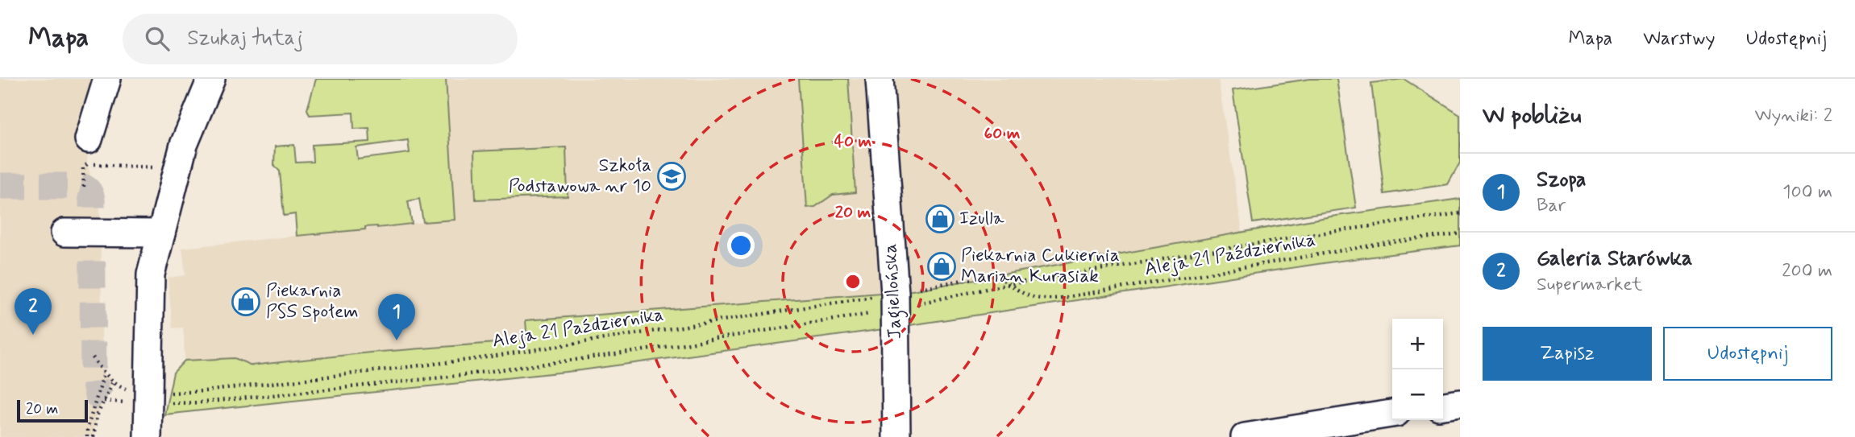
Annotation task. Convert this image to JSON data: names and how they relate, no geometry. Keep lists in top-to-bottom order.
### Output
{
  "streets": {
    "street": ["Jagiellońska"],
    "path": ["Aleja 21 Października"]
  },
  "crossings": [
    ["Aleja 21 Października", "Jagiellońska"]
  ],
  "places": {
    "school or university": ["Szkoła Podstawowa nr 10"],
    "shop": ["Izulla", "Piekarnia Cukiernia Marian Kurasiak", "Piekarnia PSS Społem"]
  },
  "scale_bar": "20 m",
  "page": {
    "header": "Mapa",
    "search": "Szukaj tutaj",
    "nav": ["Mapa", "Warstwy", "Udostępnij"],
    "heading": ["W pobliżu", "Wyniki: 2"],
    "list": [
      {
        "mark": "1",
        "name": "Szopa",
        "note": "Bar",
        "value": "100 m"
      },
      {
        "mark": "2",
        "name": "Galeria Starówka",
        "note": "Supermarket",
        "value": "200 m"
      }
    ],
    "pins": ["2", "1"],
    "buttons": ["Zapisz", "Udostępnij"],
    "map_buttons": ["+", "−"],
    "scale": "20 m"
  },
  "rings": ["60 m", "40 m", "20 m"]
}
